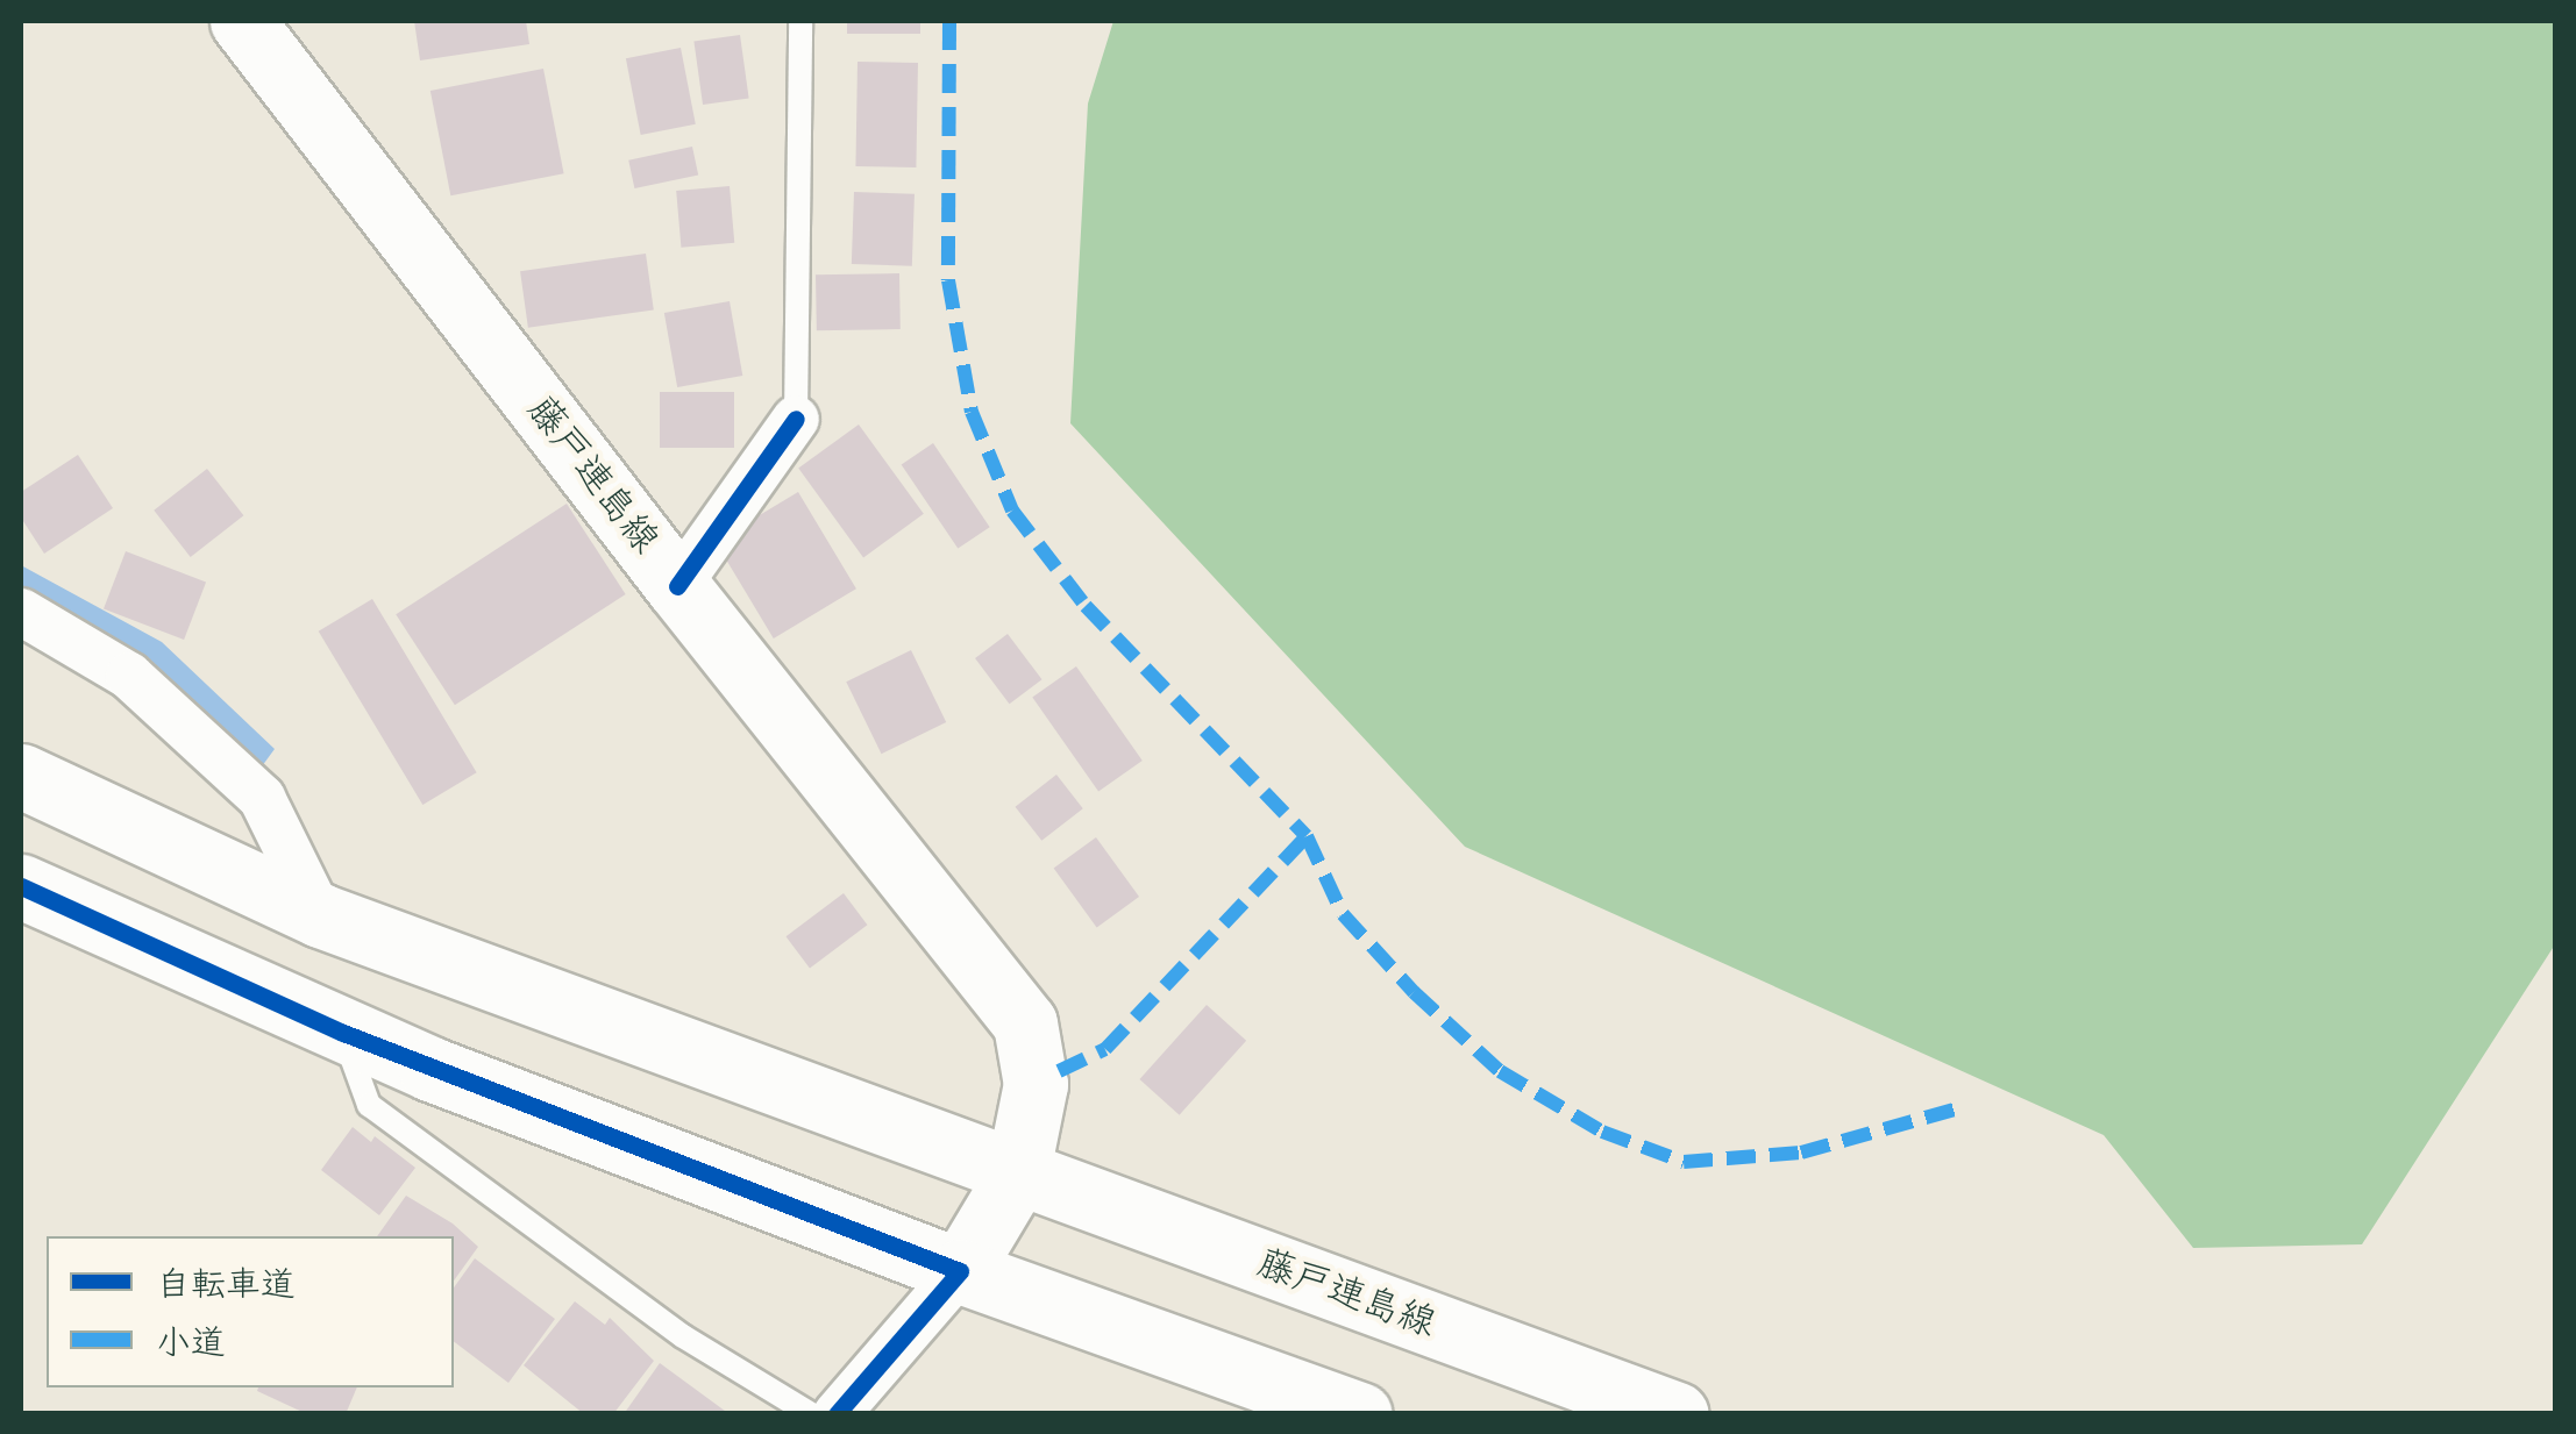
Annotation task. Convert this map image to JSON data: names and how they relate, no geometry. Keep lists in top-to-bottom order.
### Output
{
  "streets": {
    "main road": ["藤戸連島線"]
  },
  "legend": ["自転車道", "小道"]
}
